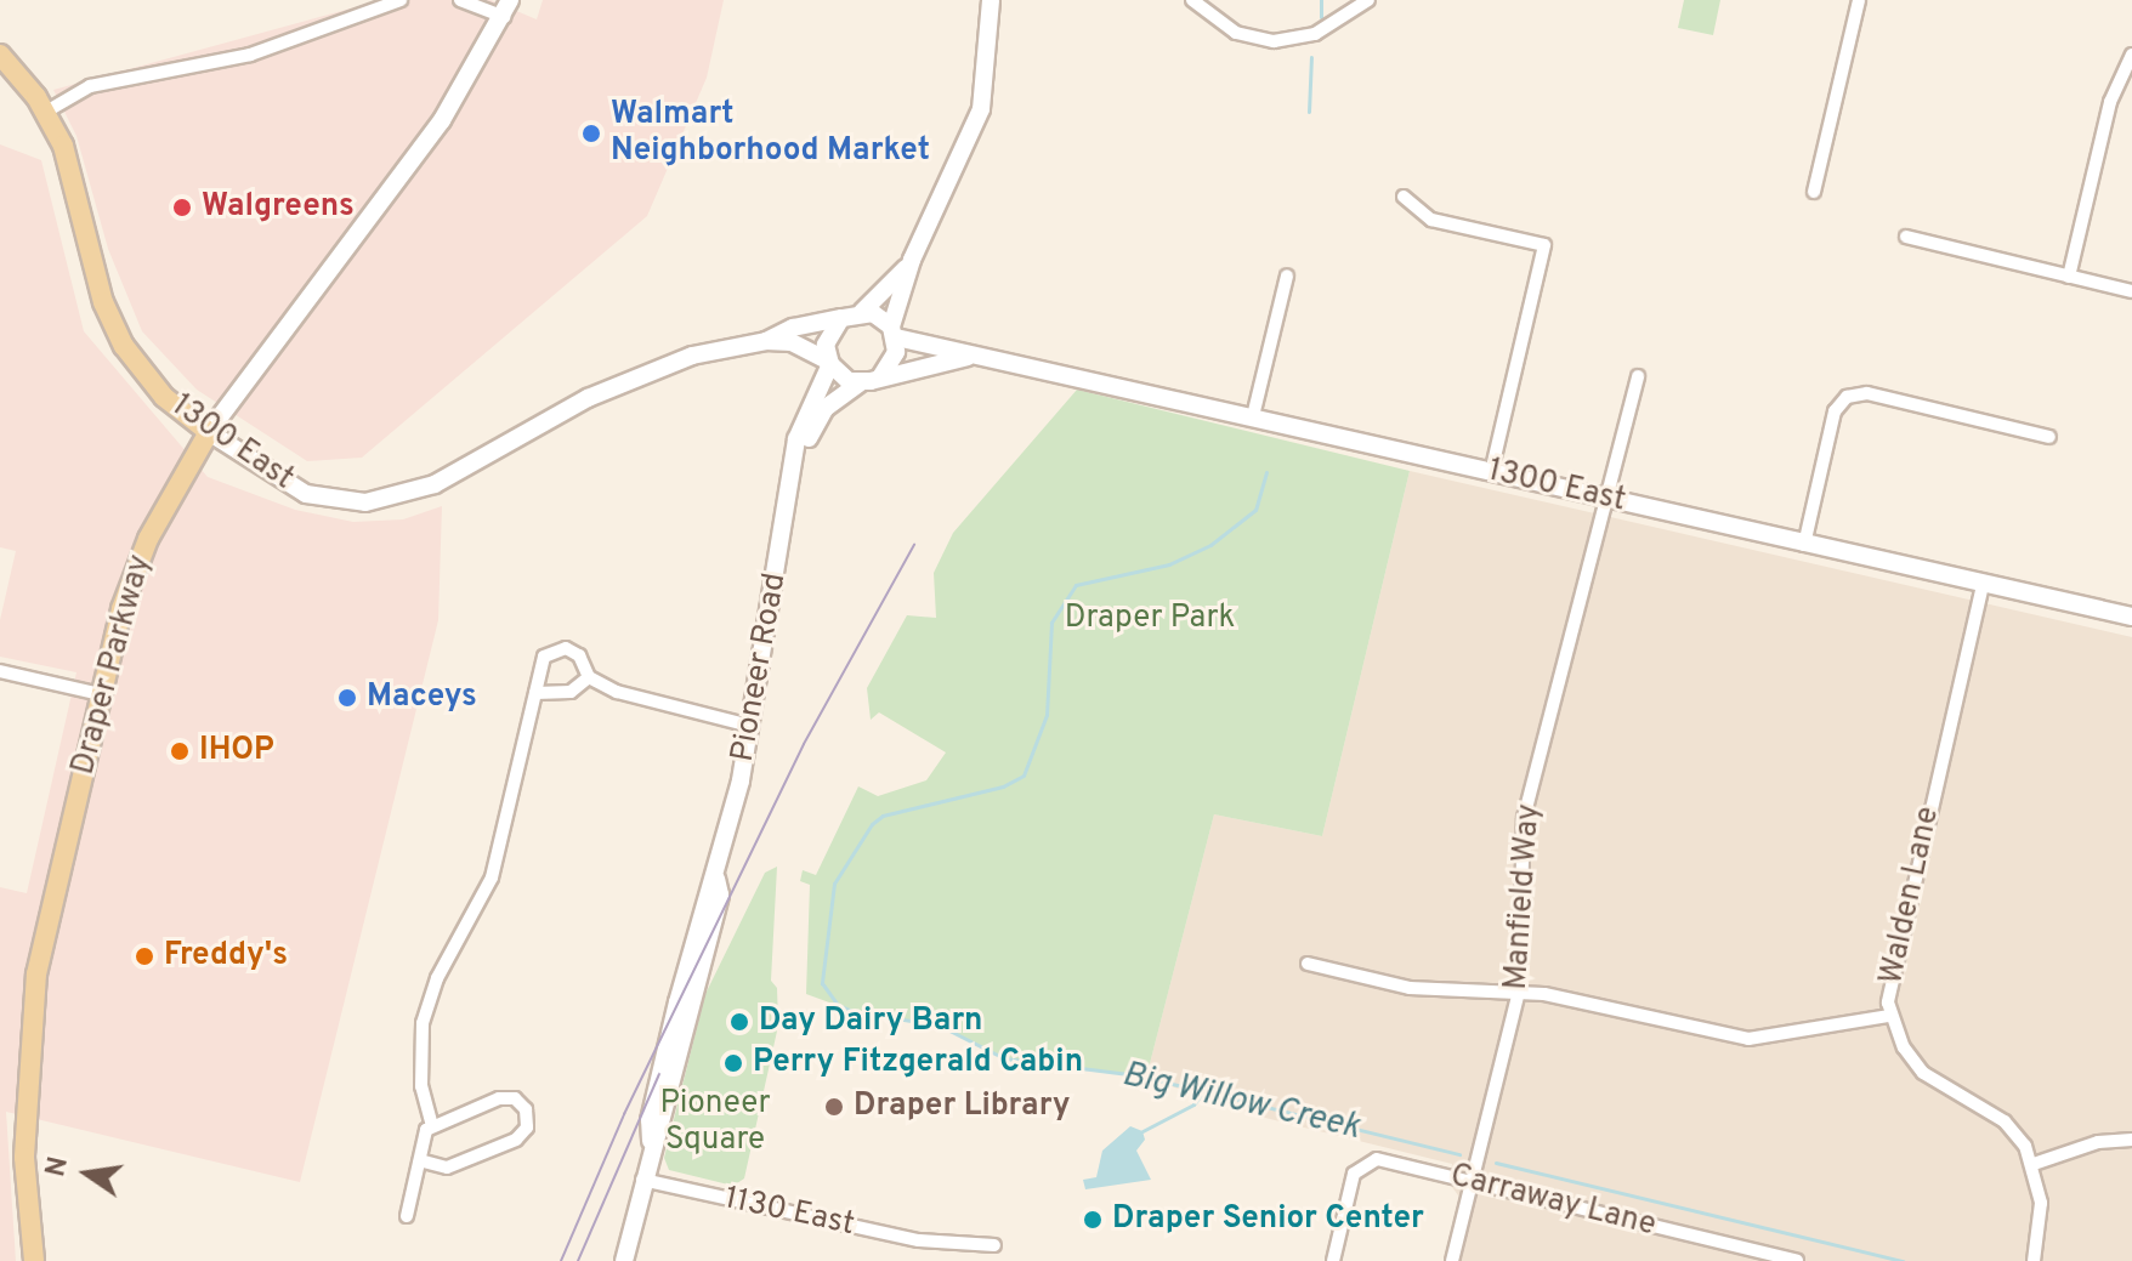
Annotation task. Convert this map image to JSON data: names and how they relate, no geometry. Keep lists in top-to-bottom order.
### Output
{
  "streets": {
    "main road": ["1300 East", "Draper Parkway", "Pioneer Road"],
    "street": [
      "Walden Lane",
      "Manfield Way",
      "Carraway Lane",
      "1130 East"
    ]
  },
  "crossings": [
    ["1300 East", "Draper Parkway"],
    ["1300 East", "Pioneer Road"],
    ["1300 East", "Walden Lane"],
    ["1300 East", "Manfield Way"],
    ["Pioneer Road", "1130 East"],
    ["Manfield Way", "Carraway Lane"]
  ],
  "water": ["Big Willow Creek"],
  "parks": ["Draper Park", "Pioneer Square"],
  "places": [
    "Walmart Neighborhood Market",
    "Walgreens",
    "Maceys",
    "IHOP",
    "Freddy's",
    "Day Dairy Barn",
    "Perry Fitzgerald Cabin",
    "Draper Library",
    "Draper Senior Center"
  ],
  "north": "left"
}
